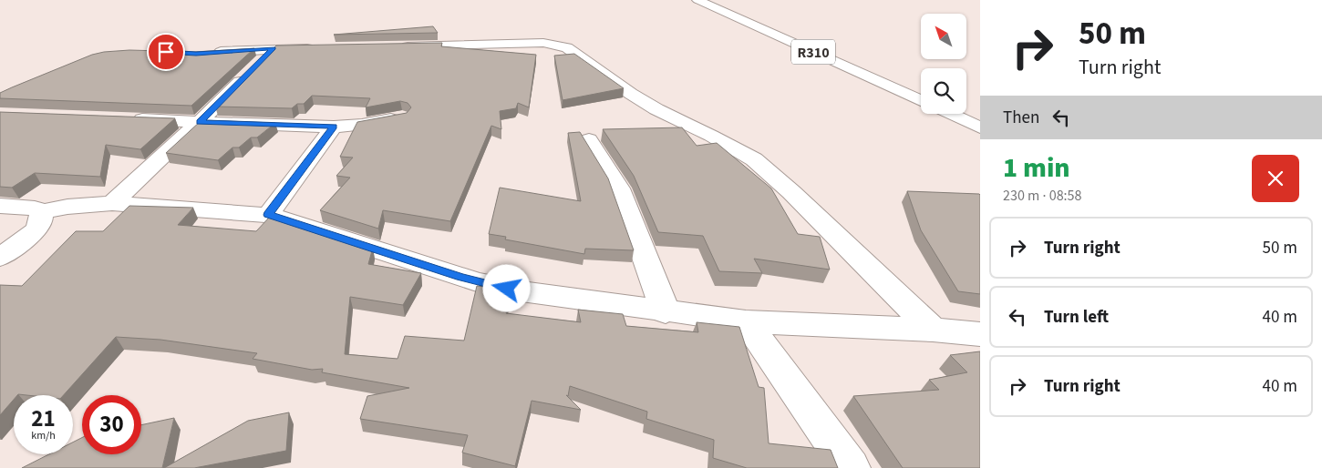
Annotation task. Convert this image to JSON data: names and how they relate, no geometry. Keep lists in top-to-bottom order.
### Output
{
  "streets": {
    "street": ["R310"]
  },
  "north": "top left",
  "page": {
    "turn": ["50 m", "Turn right"],
    "then": "Then",
    "heading": ["1 min", "230 m · 08:58"],
    "list": [
      {
        "name": "Turn right",
        "value": "50 m"
      },
      {
        "name": "Turn left",
        "value": "40 m"
      },
      {
        "name": "Turn right",
        "value": "40 m"
      }
    ],
    "speed": "21 km/h",
    "limit": "30"
  }
}
